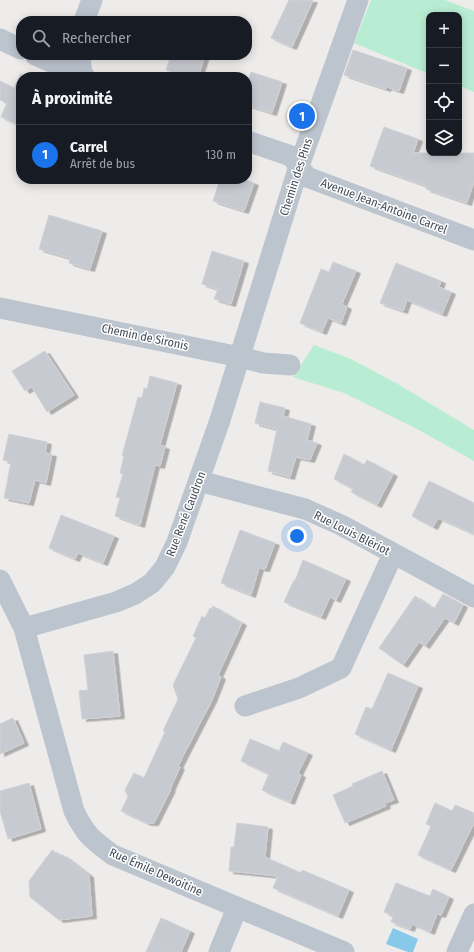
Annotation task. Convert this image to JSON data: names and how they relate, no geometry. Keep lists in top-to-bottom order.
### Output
{
  "streets": {
    "street": [
      "Chemin des Pins",
      "Avenue Jean-Antoine Carrel",
      "Chemin de Sironis",
      "Rue René Caudron",
      "Rue Louis Blériot",
      "Rue Émile Dewoitine"
    ]
  },
  "crossings": [
    ["Chemin des Pins", "Avenue Jean-Antoine Carrel"],
    ["Chemin des Pins", "Chemin de Sironis"],
    ["Chemin des Pins", "Rue René Caudron"],
    ["Chemin de Sironis", "Rue René Caudron"],
    ["Rue René Caudron", "Rue Louis Blériot"],
    ["Rue René Caudron", "Rue Émile Dewoitine"]
  ],
  "page": {
    "map_buttons": ["+", "−"],
    "search": "Rechercher",
    "heading": "À proximité",
    "pins": "1",
    "list": [
      {
        "mark": "1",
        "name": "Carrel",
        "note": "Arrêt de bus",
        "value": "130 m"
      }
    ]
  }
}
